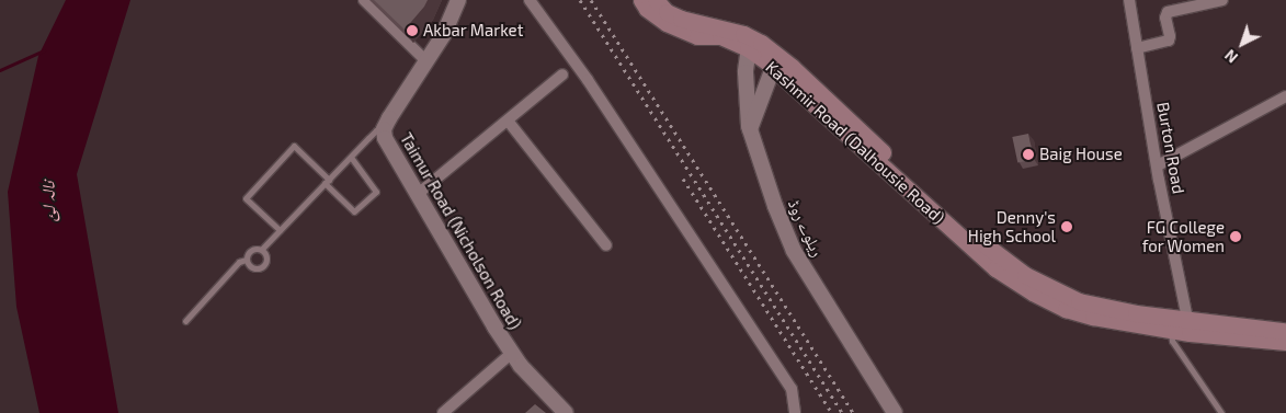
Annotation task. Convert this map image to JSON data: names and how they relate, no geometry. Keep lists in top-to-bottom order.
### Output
{
  "streets": {
    "main road": ["Kashmir Road (Dalhousie Road)"],
    "street": ["Burton Road", "ریلوے روڈ", "Taimur Road (Nicholson Road)"]
  },
  "crossings": [
    ["Kashmir Road (Dalhousie Road)", "Burton Road"],
    ["Kashmir Road (Dalhousie Road)", "ریلوے روڈ"]
  ],
  "water": ["نالہ لئ"],
  "places": [
    "Akbar Market",
    "Baig House",
    "Denny's High School",
    "FG College for Women"
  ],
  "north": "bottom left"
}
